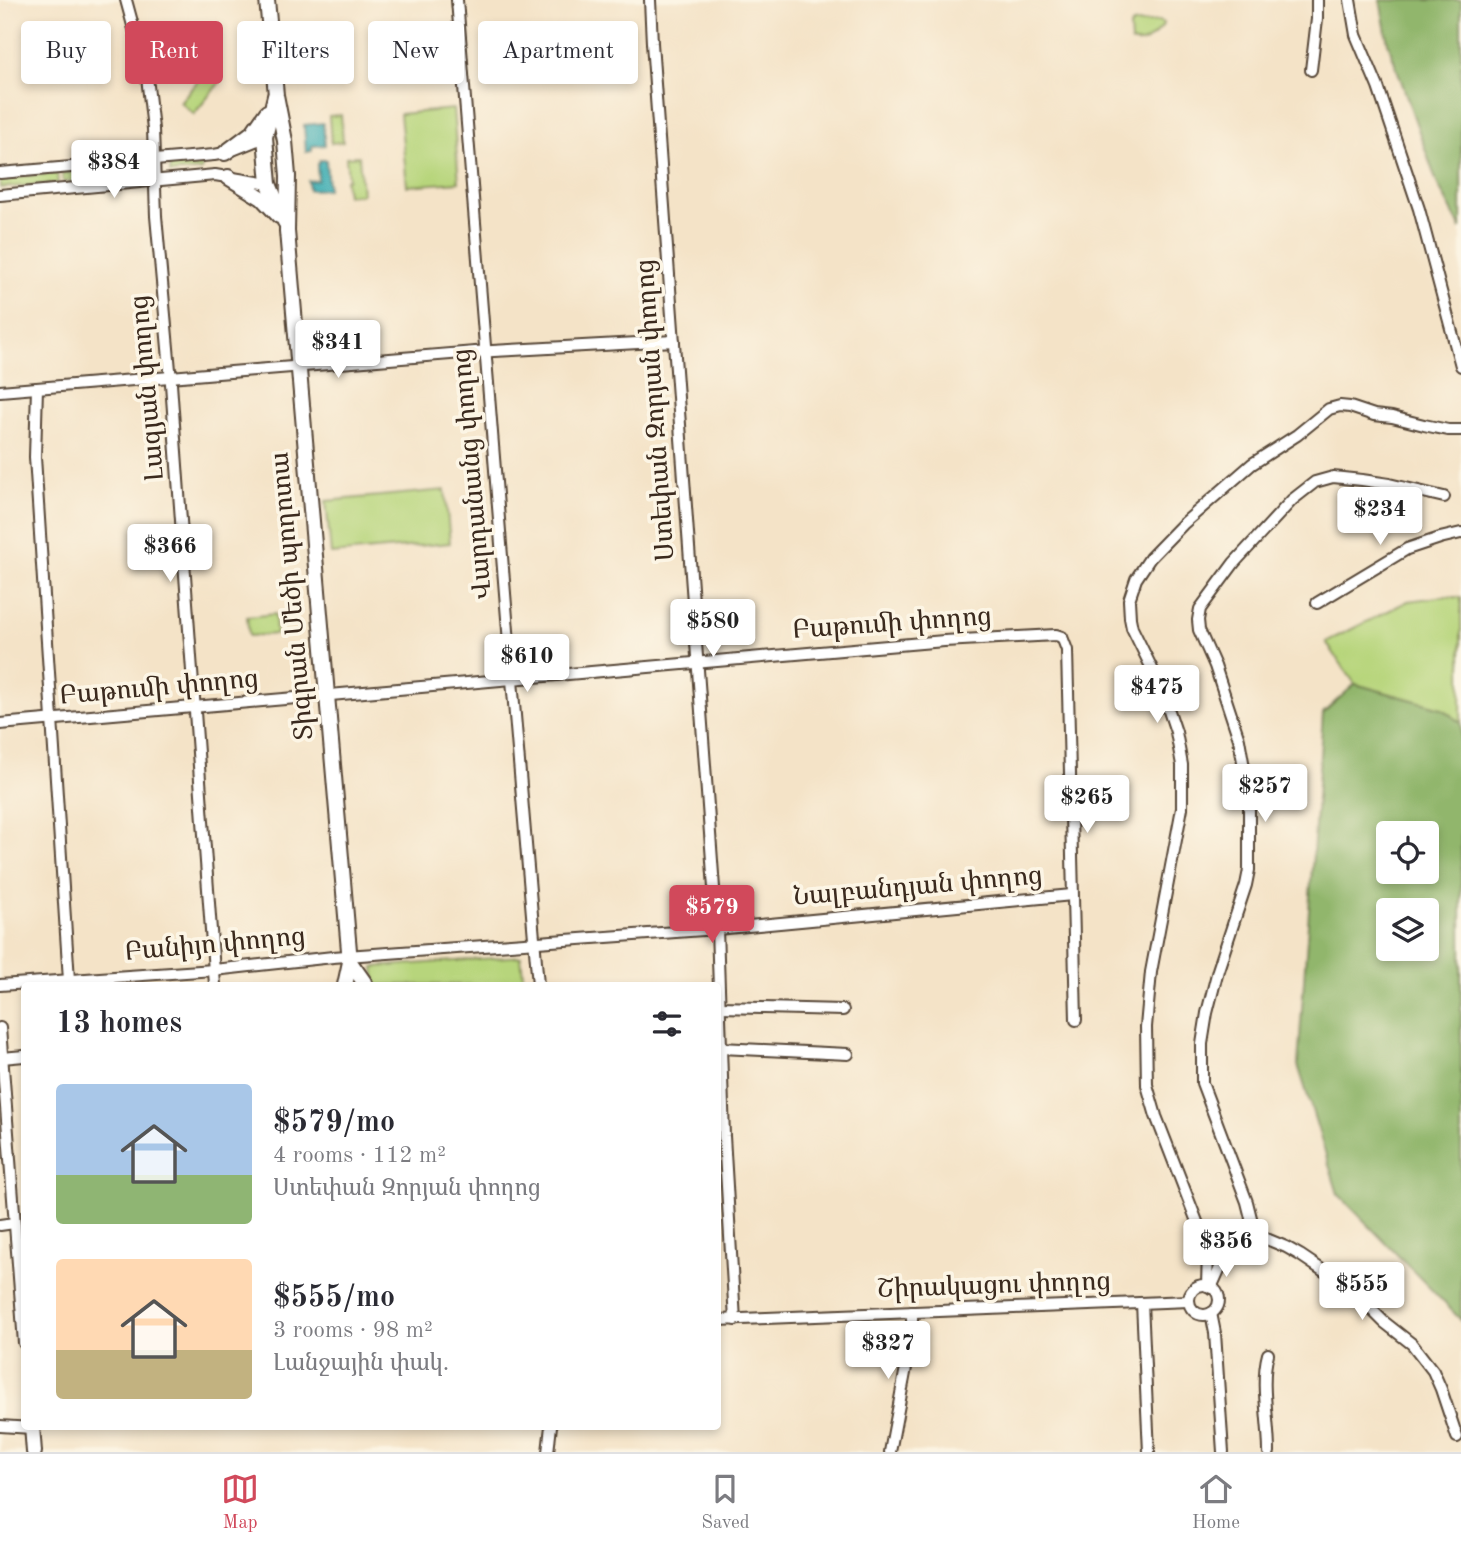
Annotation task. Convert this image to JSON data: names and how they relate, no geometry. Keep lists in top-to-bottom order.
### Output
{
  "streets": {
    "main road": ["Տիգրան Մեծի պողոտա"],
    "street": [
      "Լազյան փողոց",
      "Ստեփան Զորյան փողոց",
      "Վարդանանց փողոց",
      "Բաթումի փողոց",
      "Նալբանդյան փողոց",
      "Բանիյո փողոց",
      "Շիրակացու փողոց"
    ]
  },
  "crossings": [
    ["Լազյան փողոց", "Բաթումի փողոց"],
    ["Լազյան փողոց", "Բանիյո փողոց"],
    ["Ստեփան Զորյան փողոց", "Բաթումի փողոց"],
    ["Ստեփան Զորյան փողոց", "Նալբանդյան փողոց"],
    ["Ստեփան Զորյան փողոց", "Շիրակացու փողոց"],
    ["Վարդանանց փողոց", "Բաթումի փողոց"],
    ["Վարդանանց փողոց", "Նալբանդյան փողոց"],
    ["Տիգրան Մեծի պողոտա", "Բաթումի փողոց"],
    ["Տիգրան Մեծի պողոտա", "Նալբանդյան փողոց"],
    ["Տիգրան Մեծի պողոտա", "Բանիյո փողոց"],
    ["Բաթումի փողոց", "Նալբանդյան փողոց"],
    ["Նալբանդյան փողոց", "Բանիյո փողոց"]
  ],
  "page": {
    "chip": [
      "Buy",
      "Rent",
      "Filters",
      "New",
      "Apartment"
    ],
    "price": [
      "$384",
      "$341",
      "$234",
      "$366",
      "$580",
      "$610",
      "$475",
      "$257",
      "$265",
      "$579",
      "$356",
      "$555",
      "$327"
    ],
    "heading": "13 homes",
    "list": [
      {
        "name": "$579/mo",
        "note": "4 rooms · 112 m² · Ստեփան Զորյան փողոց"
      },
      {
        "name": "$555/mo",
        "note": "3 rooms · 98 m² · Լանջային փակ."
      }
    ],
    "tabs": ["Map", "Saved", "Home"]
  }
}
